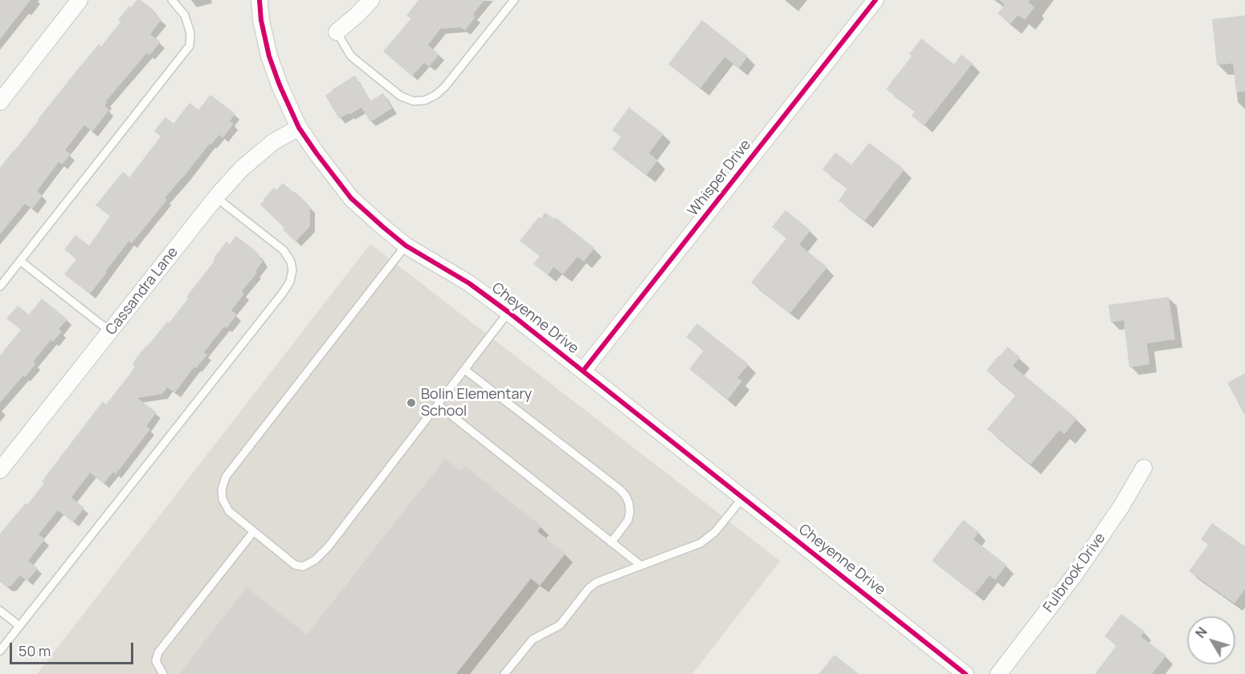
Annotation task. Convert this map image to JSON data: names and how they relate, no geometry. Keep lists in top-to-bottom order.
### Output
{
  "streets": {
    "street": [
      "Whisper Drive",
      "Cassandra Lane",
      "Cheyenne Drive",
      "Fulbrook Drive"
    ]
  },
  "crossings": [
    ["Whisper Drive", "Cheyenne Drive"],
    ["Cassandra Lane", "Cheyenne Drive"]
  ],
  "places": ["Bolin Elementary School"],
  "scale_bar": "50 m",
  "north": "top left"
}
